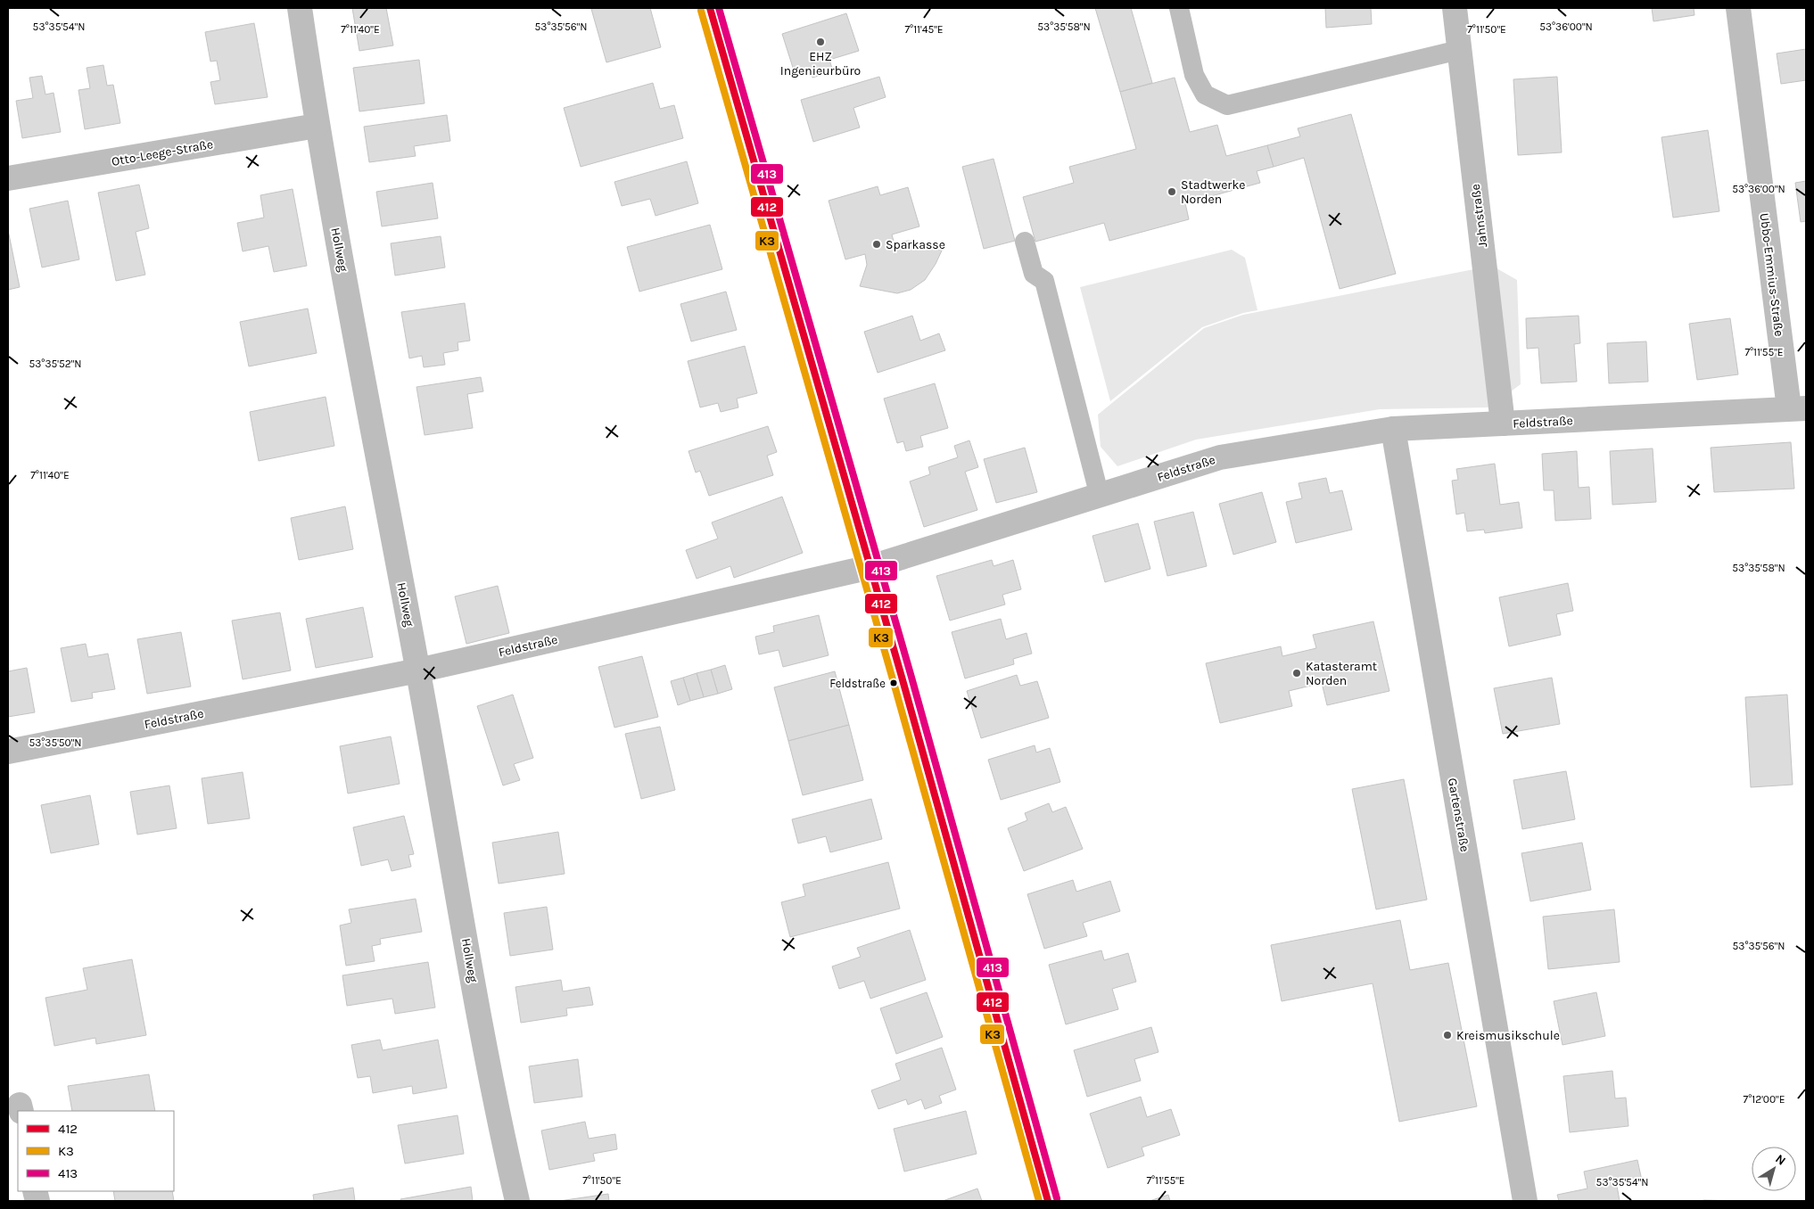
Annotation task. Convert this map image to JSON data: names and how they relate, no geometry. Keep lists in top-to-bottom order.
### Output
{
  "streets": {
    "street": [
      "Otto-Leege-Straße",
      "Jahnstraße",
      "Hollweg",
      "Ubbo-Emmius-Straße",
      "Feldstraße",
      "Gartenstraße"
    ]
  },
  "crossings": [
    ["Otto-Leege-Straße", "Hollweg"],
    ["Jahnstraße", "Feldstraße"],
    ["Hollweg", "Feldstraße"],
    ["Ubbo-Emmius-Straße", "Feldstraße"],
    ["Feldstraße", "Gartenstraße"]
  ],
  "places": [
    "EHZ Ingenieurbüro",
    "Stadtwerke Norden",
    "Sparkasse",
    "Katasteramt Norden",
    "Feldstraße",
    "Kreismusikschule"
  ],
  "lines": ["transit line 412", "transit line 413", "transit line K3"],
  "legend": ["412", "K3", "413"],
  "north": "top right",
  "coordinates": [
    "53°35'54\"N",
    "53°35'56\"N",
    "53°35'58\"N",
    "53°36'00\"N",
    "7°11'40\"E",
    "7°11'45\"E",
    "7°11'50\"E",
    "7°11'55\"E",
    "53°35'52\"N",
    "53°35'50\"N",
    "7°12'00\"E"
  ]
}
